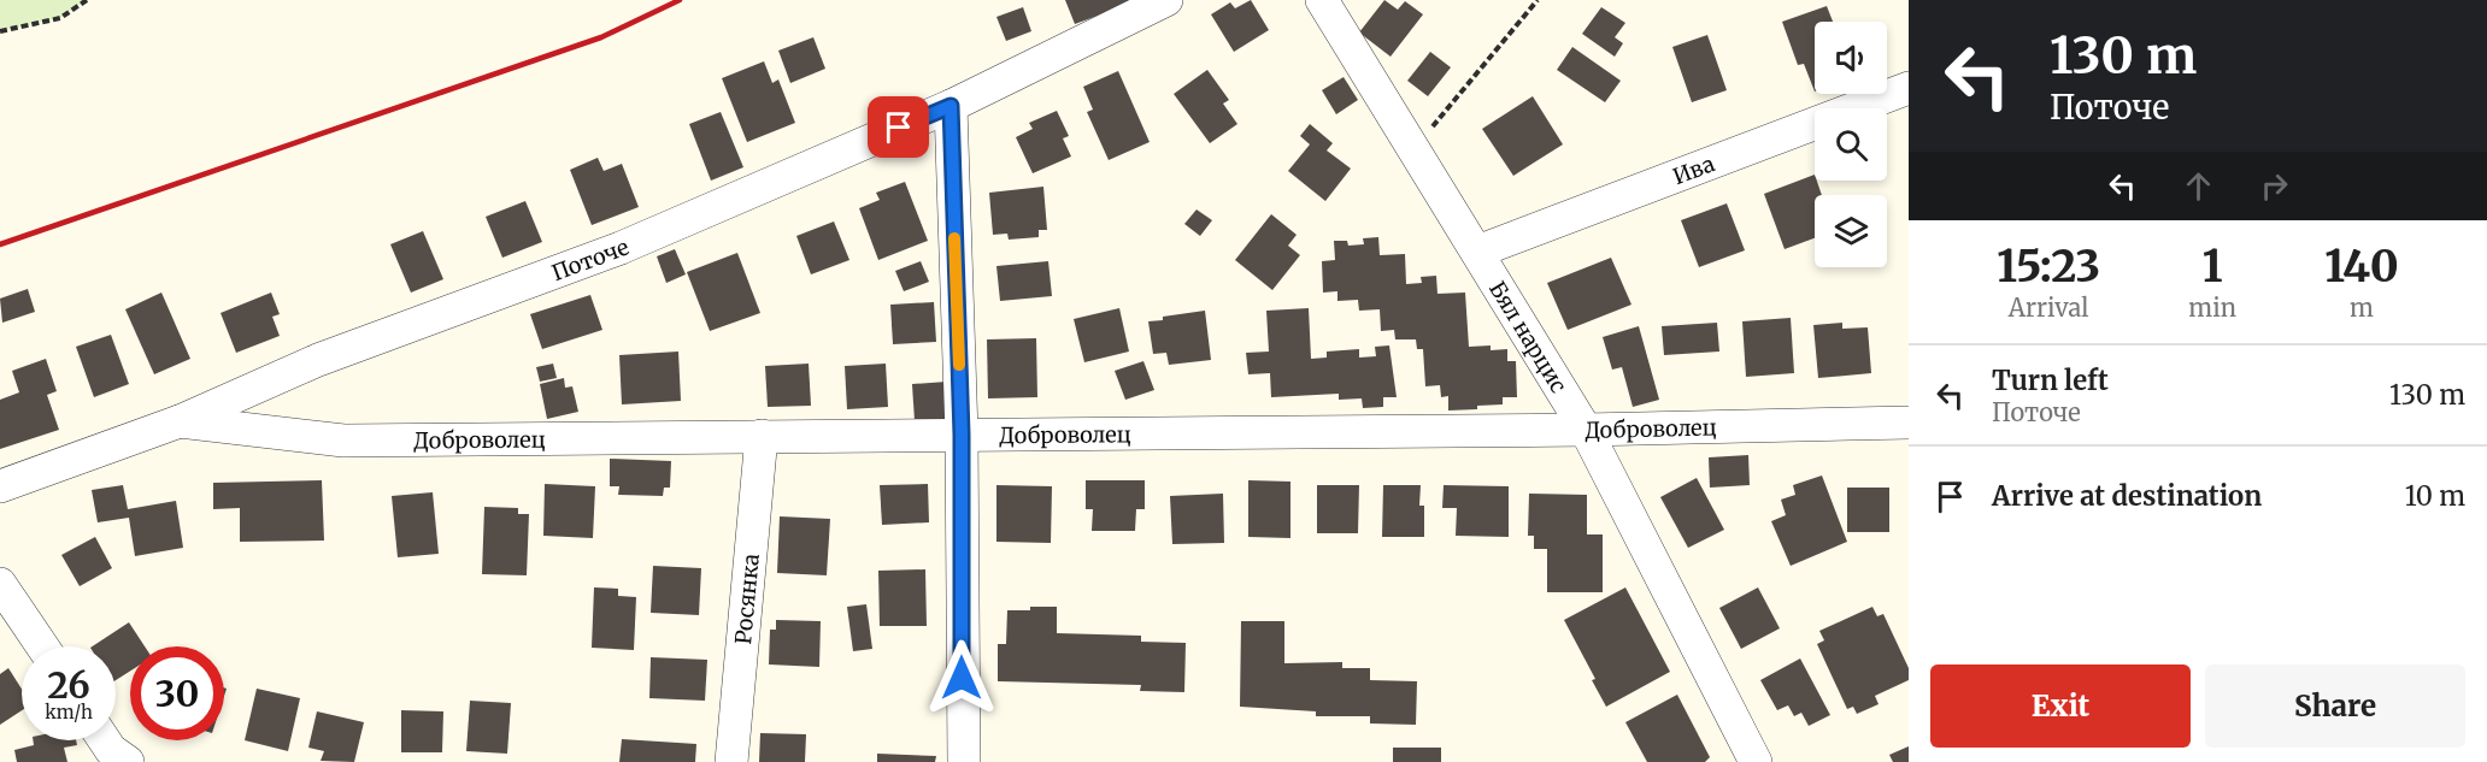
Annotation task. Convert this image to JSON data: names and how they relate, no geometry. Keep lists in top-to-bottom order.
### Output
{
  "streets": {
    "street": [
      "Ива",
      "Поточе",
      "Бял нарцис",
      "Доброволец",
      "Росянка"
    ]
  },
  "crossings": [
    ["Ива", "Бял нарцис"],
    ["Поточе", "Доброволец"],
    ["Бял нарцис", "Доброволец"],
    ["Доброволец", "Росянка"]
  ],
  "page": {
    "turn": ["130 m", "Поточе"],
    "eta": [
      "15:23",
      "Arrival",
      "1",
      "min",
      "140",
      "m"
    ],
    "list": [
      {
        "name": "Turn left",
        "note": "Поточе",
        "value": "130 m"
      },
      {
        "name": "Arrive at destination",
        "value": "10 m"
      }
    ],
    "speed": "26 km/h",
    "limit": "30",
    "buttons": ["Exit", "Share"]
  }
}
